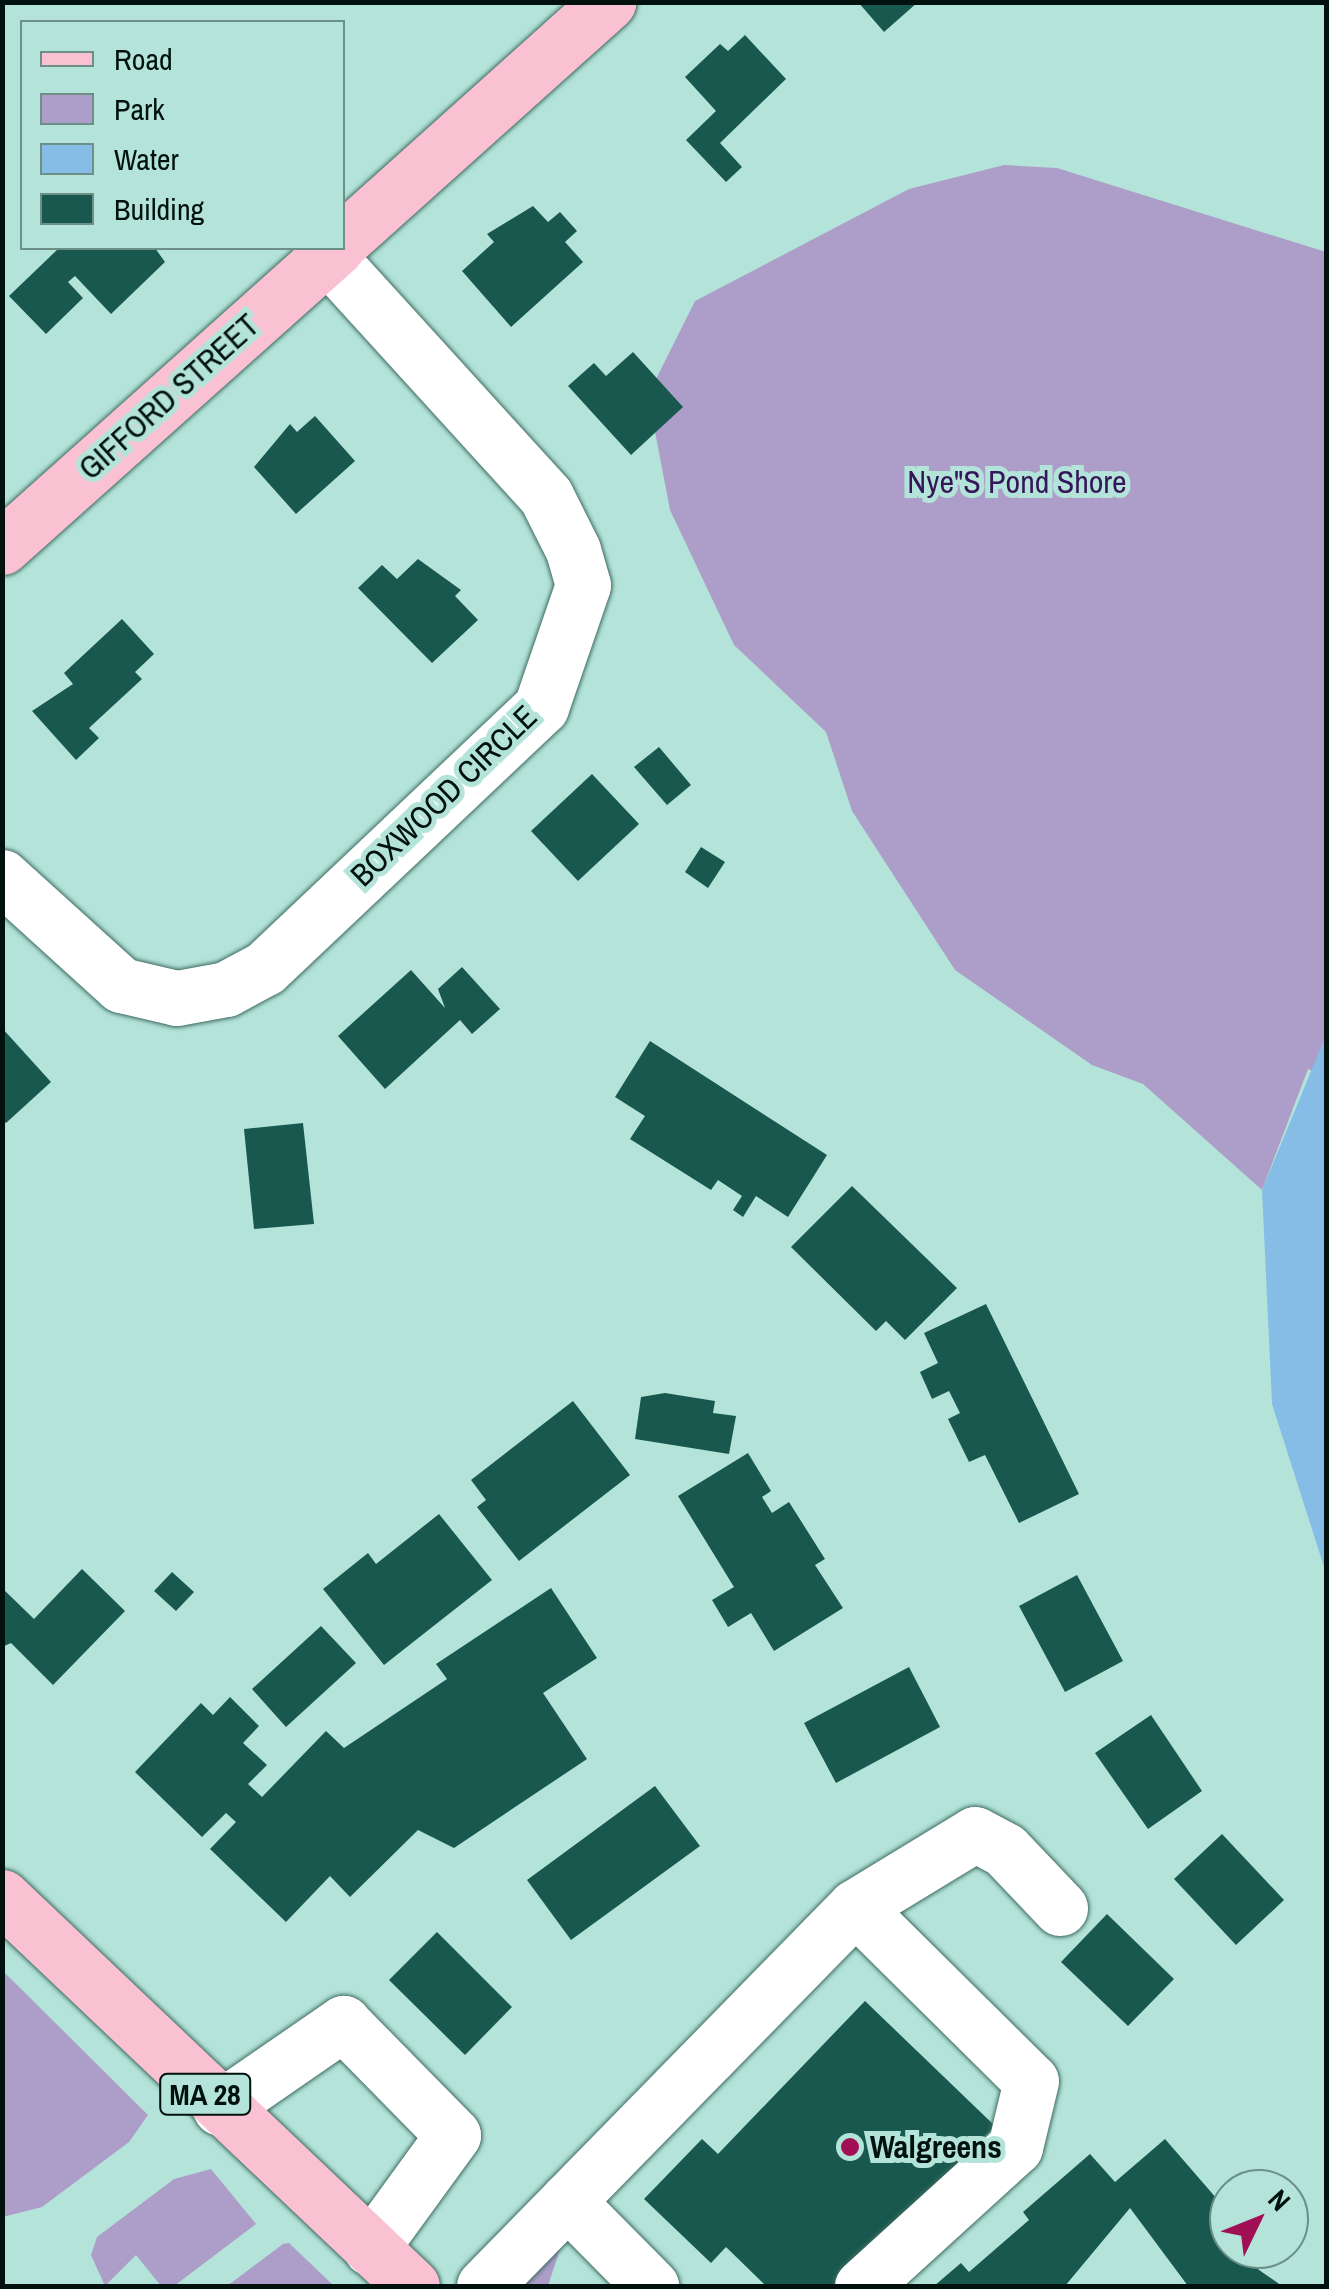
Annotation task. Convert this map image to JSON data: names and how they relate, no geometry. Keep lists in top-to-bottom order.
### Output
{
  "streets": {
    "main road": ["GIFFORD STREET", "MA 28"],
    "street": ["BOXWOOD CIRCLE"]
  },
  "parks": ["Nye\"S Pond Shore"],
  "places": ["Walgreens"],
  "legend": [
    "Road",
    "Park",
    "Water",
    "Building"
  ],
  "north": "top right"
}
